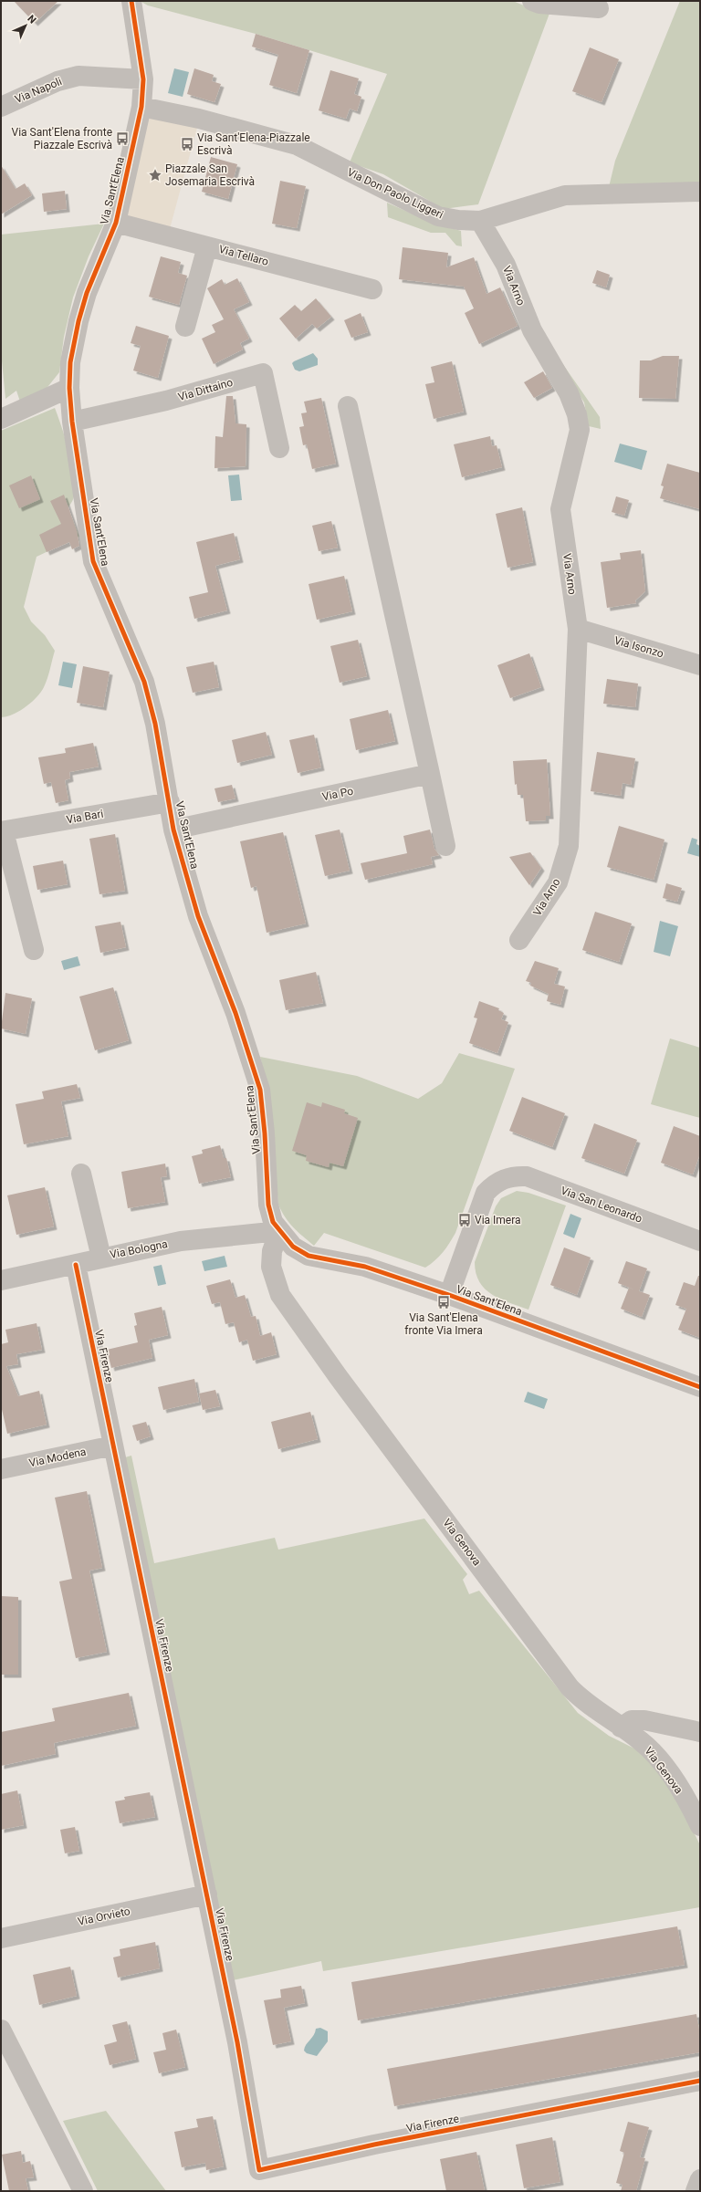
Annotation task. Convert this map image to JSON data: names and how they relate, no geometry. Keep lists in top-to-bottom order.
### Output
{
  "streets": {
    "street": [
      "Via Napoli",
      "Via Sant'Elena",
      "Via Don Paolo Liggeri",
      "Via Tellaro",
      "Via Arno",
      "Via Dittaino",
      "Via Isonzo",
      "Via Po",
      "Via Bari",
      "Via San Leonardo",
      "Via Bologna",
      "Via Firenze",
      "Via Modena",
      "Via Genova",
      "Via Orvieto"
    ]
  },
  "crossings": [
    ["Via Napoli", "Via Sant'Elena"],
    ["Via Sant'Elena", "Via Don Paolo Liggeri"],
    ["Via Sant'Elena", "Via Tellaro"],
    ["Via Sant'Elena", "Via Dittaino"],
    ["Via Sant'Elena", "Via Po"],
    ["Via Sant'Elena", "Via Bari"],
    ["Via Sant'Elena", "Via San Leonardo"],
    ["Via Sant'Elena", "Via Bologna"],
    ["Via Sant'Elena", "Via Genova"],
    ["Via Don Paolo Liggeri", "Via Arno"],
    ["Via Arno", "Via Isonzo"],
    ["Via Bologna", "Via Firenze"],
    ["Via Bologna", "Via Genova"],
    ["Via Firenze", "Via Modena"],
    ["Via Firenze", "Via Orvieto"]
  ],
  "places": {
    "bus stop": [
      "Via Sant'Elena fronte Piazzale Escrivà",
      "Via Sant'Elena-Piazzale Escrivà",
      "Via Imera",
      "Via Sant'Elena fronte Via Imera"
    ],
    "place": ["Piazzale San Josemaria Escrivà"]
  },
  "north": "top right"
}
